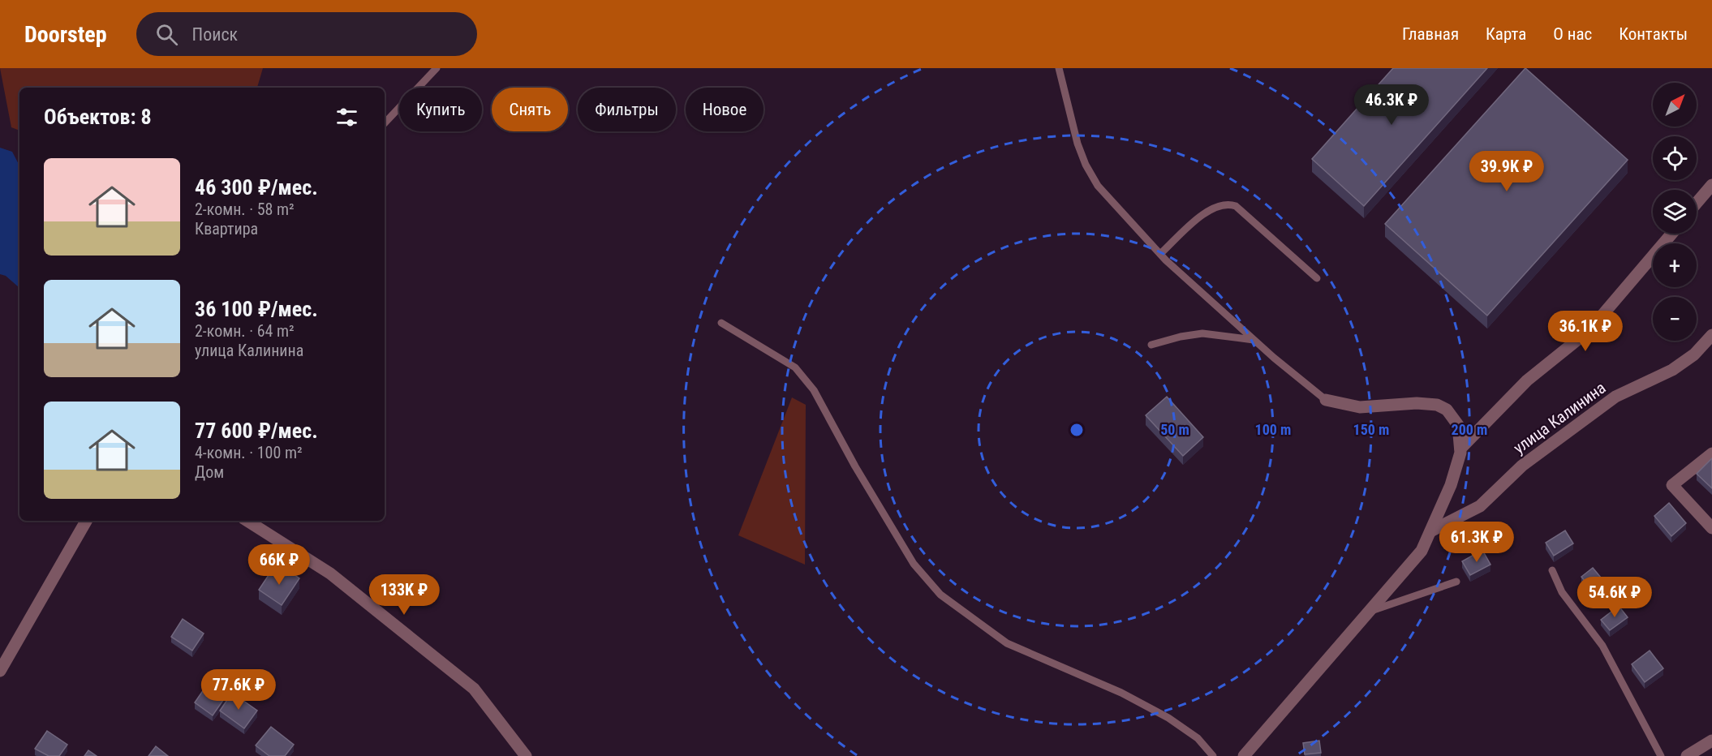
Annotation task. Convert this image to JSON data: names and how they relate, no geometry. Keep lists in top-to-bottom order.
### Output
{
  "streets": {
    "street": ["улица Калинина"]
  },
  "north": "top right",
  "page": {
    "header": "Doorstep",
    "search": "Поиск",
    "nav": [
      "Главная",
      "Карта",
      "О нас",
      "Контакты"
    ],
    "map_buttons": ["+", "−"],
    "price": [
      "46.3K ₽",
      "39.9K ₽",
      "36.1K ₽",
      "61.3K ₽",
      "66K ₽",
      "133K ₽",
      "54.6K ₽",
      "77.6K ₽"
    ],
    "chip": [
      "Купить",
      "Снять",
      "Фильтры",
      "Новое"
    ],
    "heading": "Объектов: 8",
    "list": [
      {
        "name": "46 300 ₽/мес.",
        "note": "2-комн. · 58 m² · Квартира"
      },
      {
        "name": "36 100 ₽/мес.",
        "note": "2-комн. · 64 m² · улица Калинина"
      },
      {
        "name": "77 600 ₽/мес.",
        "note": "4-комн. · 100 m² · Дом"
      }
    ]
  },
  "rings": [
    "50 m",
    "100 m",
    "150 m",
    "200 m"
  ]
}
